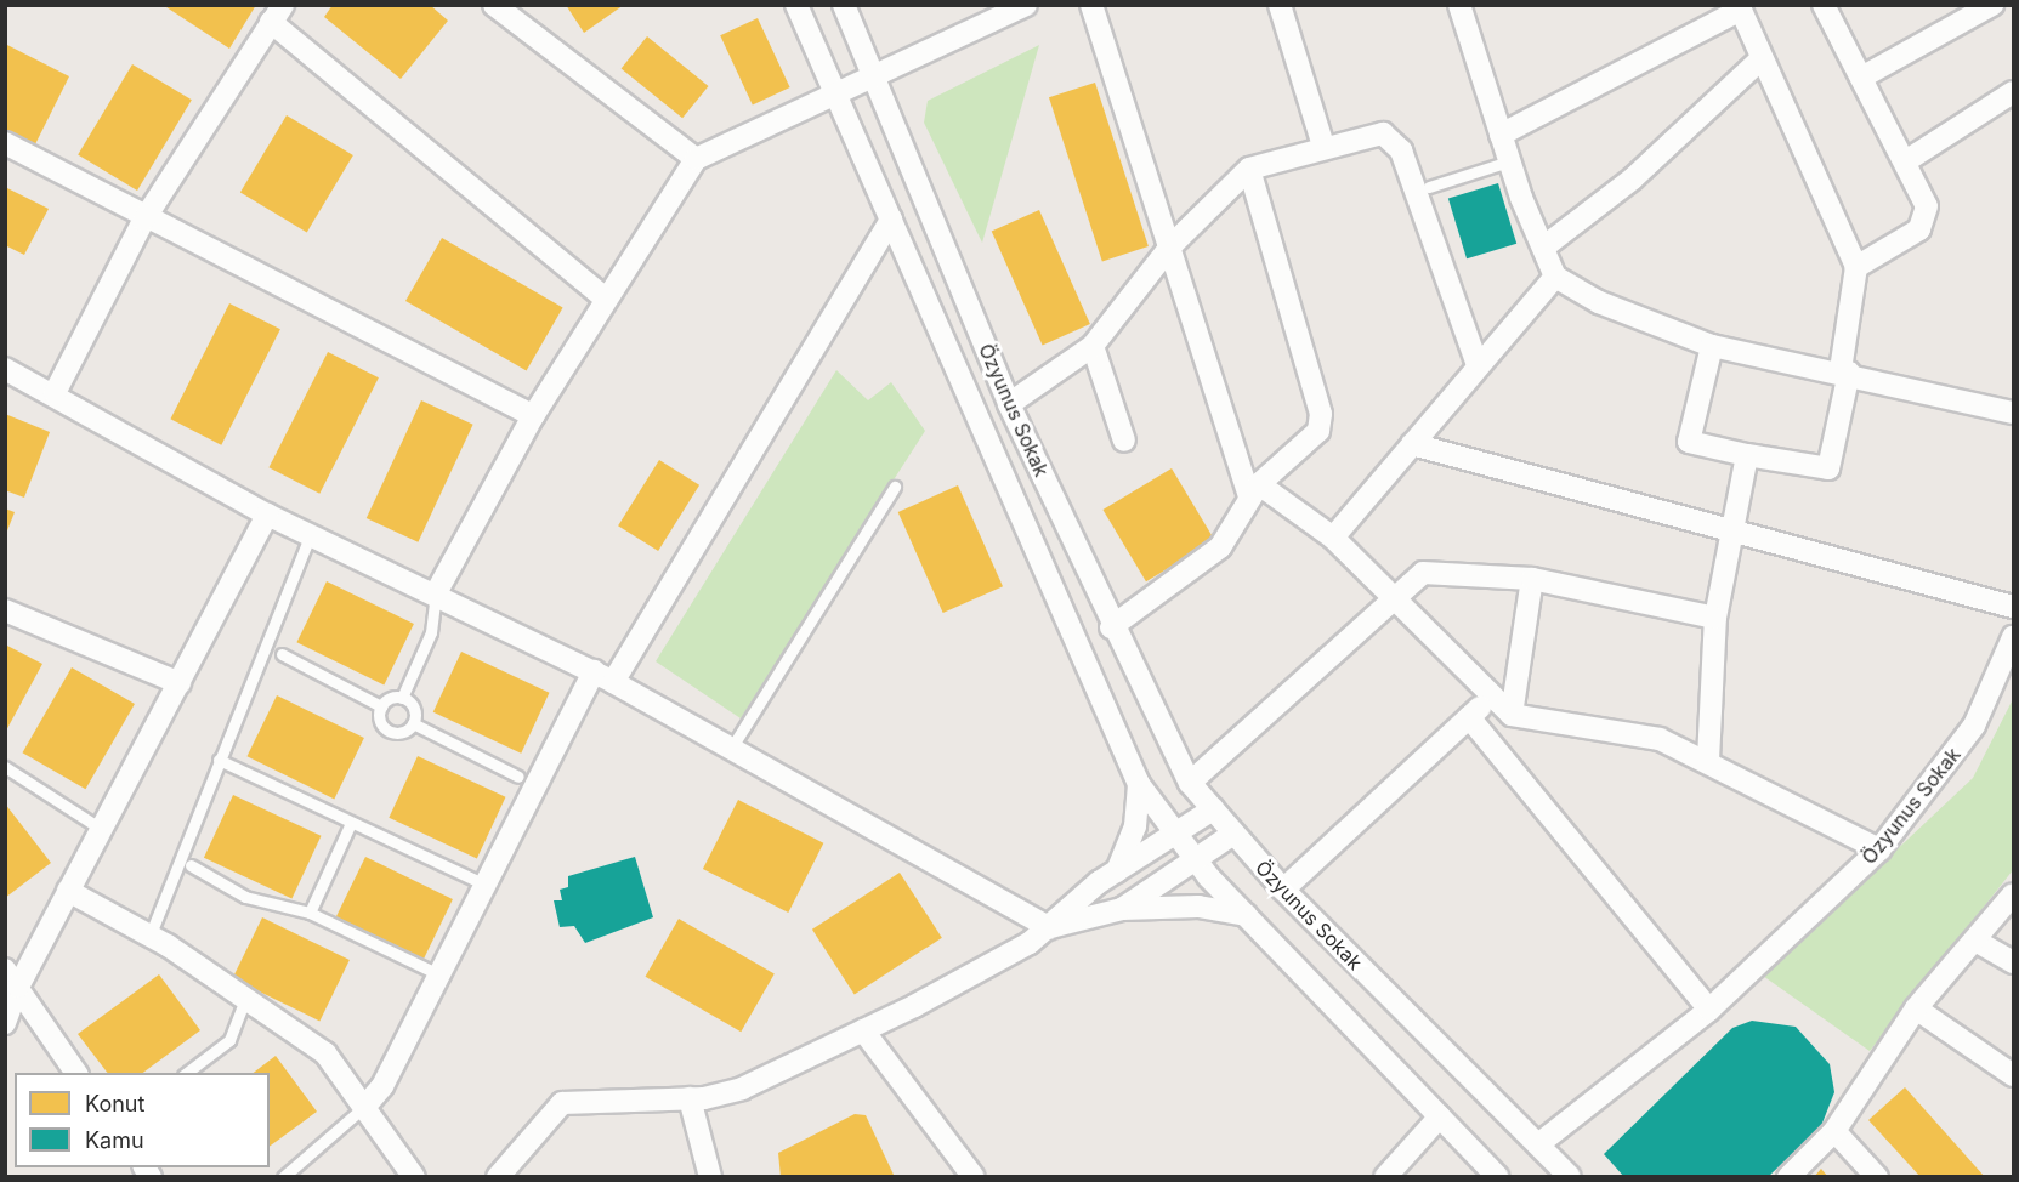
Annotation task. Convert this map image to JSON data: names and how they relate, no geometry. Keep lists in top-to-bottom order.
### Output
{
  "streets": {
    "street": ["Özyunus Sokak"]
  },
  "legend": ["Konut", "Kamu"]
}
